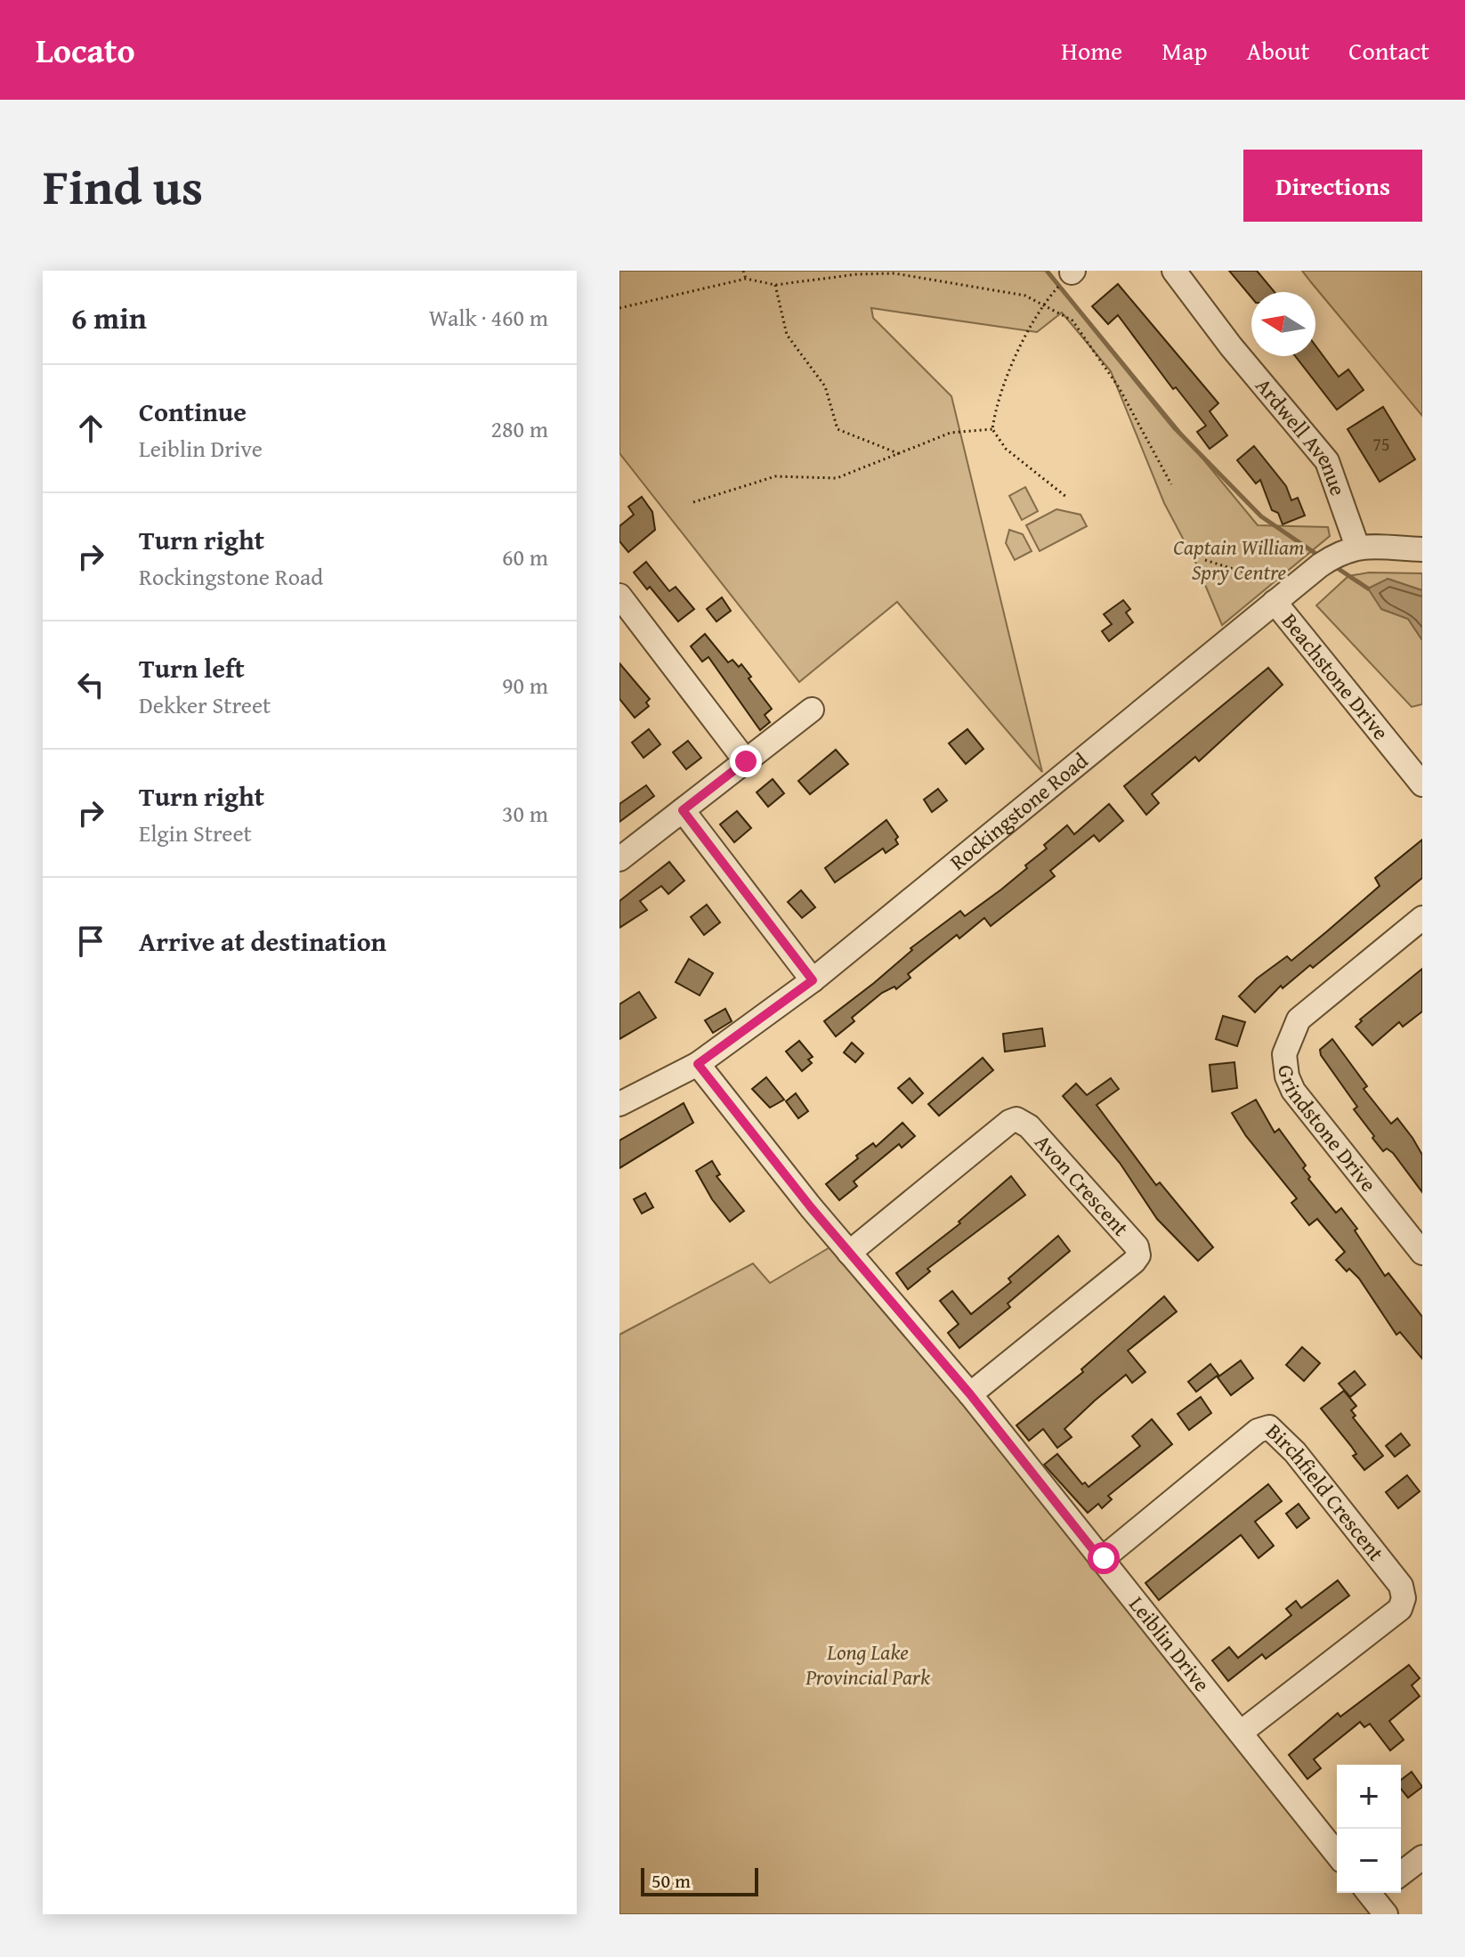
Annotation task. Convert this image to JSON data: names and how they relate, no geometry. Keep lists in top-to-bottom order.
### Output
{
  "streets": {
    "street": [
      "Ardwell Avenue",
      "Beachstone Drive",
      "Rockingstone Road",
      "Grindstone Drive",
      "Avon Crescent",
      "Birchfield Crescent",
      "Leiblin Drive"
    ]
  },
  "crossings": [
    ["Ardwell Avenue", "Rockingstone Road"],
    ["Beachstone Drive", "Rockingstone Road"],
    ["Rockingstone Road", "Leiblin Drive"],
    ["Avon Crescent", "Leiblin Drive"],
    ["Birchfield Crescent", "Leiblin Drive"]
  ],
  "parks": ["Captain William Spry Centre", "Long Lake Provincial Park"],
  "house_numbers": ["75"],
  "scale_bar": "50 m",
  "north": "left",
  "page": {
    "header": "Locato",
    "nav": [
      "Home",
      "Map",
      "About",
      "Contact"
    ],
    "title": "Find us",
    "buttons": "Directions",
    "heading": ["6 min", "Walk · 460 m"],
    "list": [
      ["Continue", "Leiblin Drive", "280 m"],
      ["Turn right", "Rockingstone Road", "60 m"],
      ["Turn left", "Dekker Street", "90 m"],
      ["Turn right", "Elgin Street", "30 m"],
      "Arrive at destination"
    ],
    "map_buttons": ["+", "−"],
    "scale": "50 m"
  }
}
